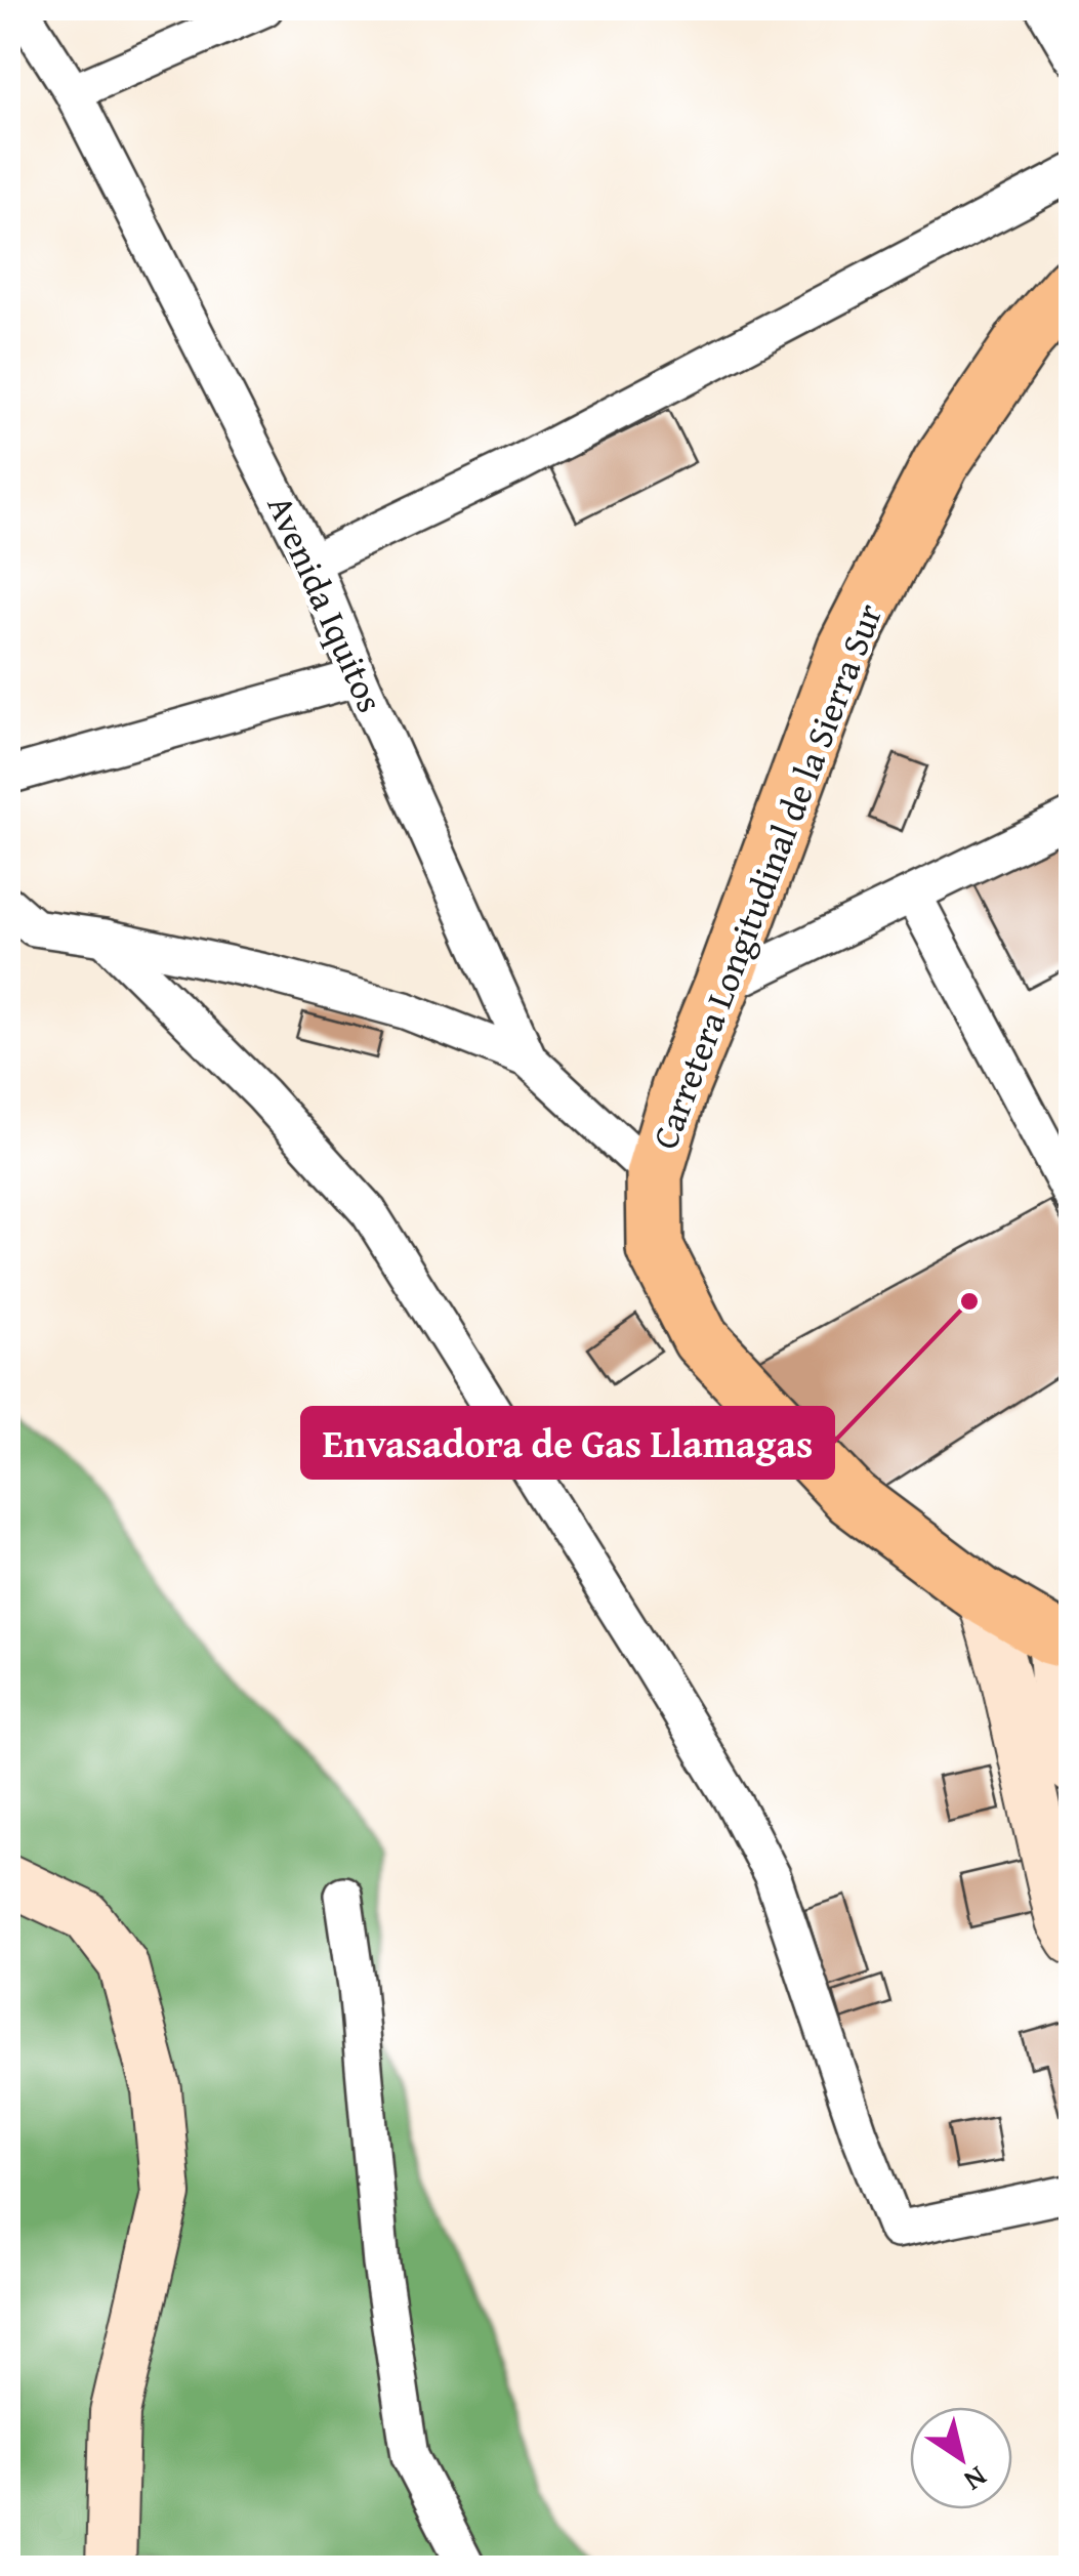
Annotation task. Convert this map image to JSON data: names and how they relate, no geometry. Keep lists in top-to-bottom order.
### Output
{
  "streets": {
    "highway": ["Carretera Longitudinal de la Sierra Sur"],
    "street": ["Avenida Iquitos"]
  },
  "crossings": [
    ["Avenida Iquitos", "Carretera Longitudinal de la Sierra Sur"]
  ],
  "places": ["Envasadora de Gas Llamagas"],
  "north": "bottom right"
}
